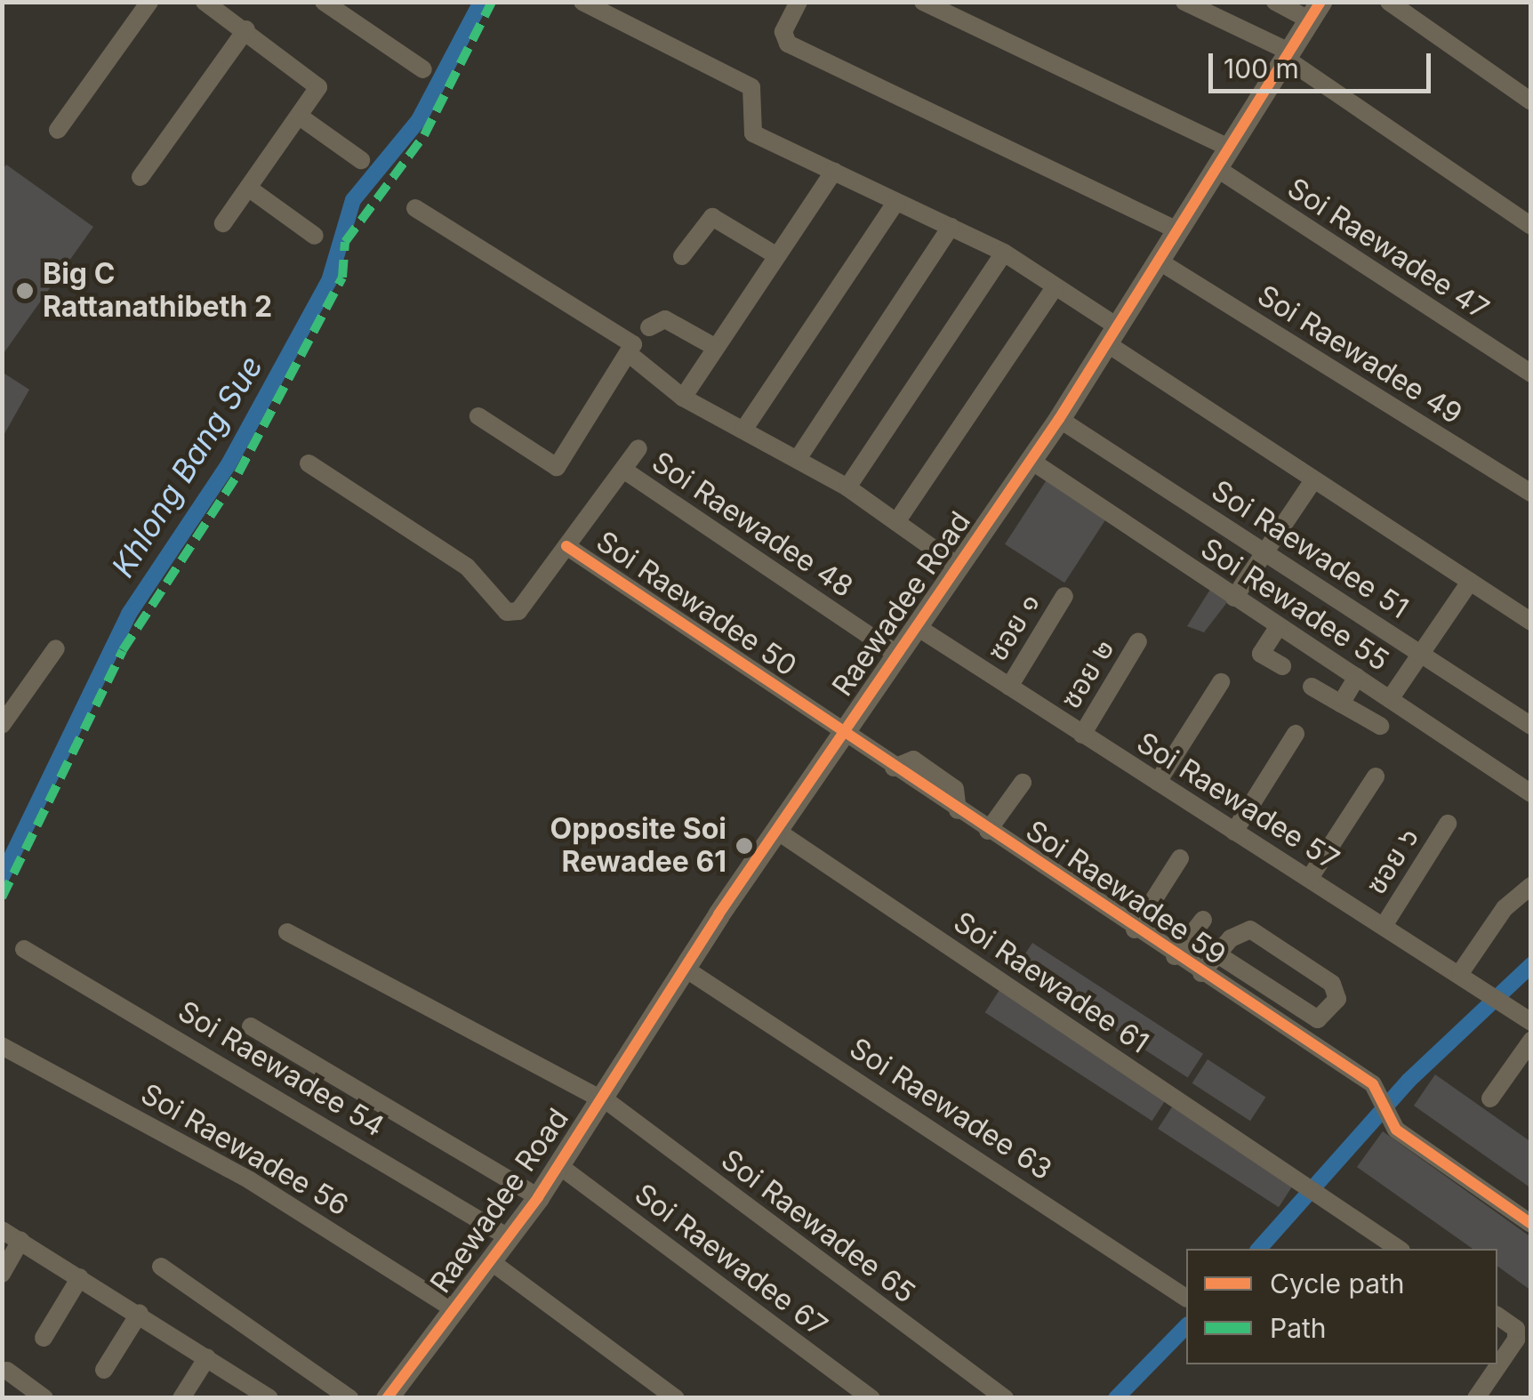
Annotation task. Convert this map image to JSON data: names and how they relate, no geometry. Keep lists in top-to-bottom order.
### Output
{
  "streets": {
    "street": [
      "Soi Raewadee 47",
      "Soi Raewadee 49",
      "Soi Raewadee 48",
      "Soi Raewadee 51",
      "Soi Raewadee 50",
      "Raewadee Road",
      "Soi Rewadee 55",
      "ซอย ๑",
      "ซอย ๒",
      "Soi Raewadee 57",
      "ซอย ๖",
      "Soi Raewadee 59",
      "Soi Raewadee 61",
      "Soi Raewadee 54",
      "Soi Raewadee 63",
      "Soi Raewadee 56",
      "Soi Raewadee 65",
      "Soi Raewadee 67"
    ]
  },
  "crossings": [
    ["Soi Raewadee 47", "Raewadee Road"],
    ["Soi Raewadee 49", "Raewadee Road"],
    ["Soi Raewadee 48", "Raewadee Road"],
    ["Soi Raewadee 51", "Raewadee Road"],
    ["Soi Raewadee 50", "Raewadee Road"],
    ["Soi Raewadee 50", "Soi Raewadee 59"],
    ["Raewadee Road", "Soi Rewadee 55"],
    ["Raewadee Road", "Soi Raewadee 57"],
    ["Raewadee Road", "Soi Raewadee 59"],
    ["Raewadee Road", "Soi Raewadee 61"],
    ["Raewadee Road", "Soi Raewadee 54"],
    ["Raewadee Road", "Soi Raewadee 63"],
    ["Raewadee Road", "Soi Raewadee 56"],
    ["Raewadee Road", "Soi Raewadee 65"],
    ["Raewadee Road", "Soi Raewadee 67"],
    ["ซอย ๑", "Soi Raewadee 57"],
    ["ซอย ๒", "Soi Raewadee 57"],
    ["Soi Raewadee 57", "ซอย ๖"]
  ],
  "water": ["Khlong Bang Sue"],
  "places": ["Big C Rattanathibeth 2", "Opposite Soi Rewadee 61"],
  "legend": ["Cycle path", "Path"],
  "scale_bar": "100 m"
}
